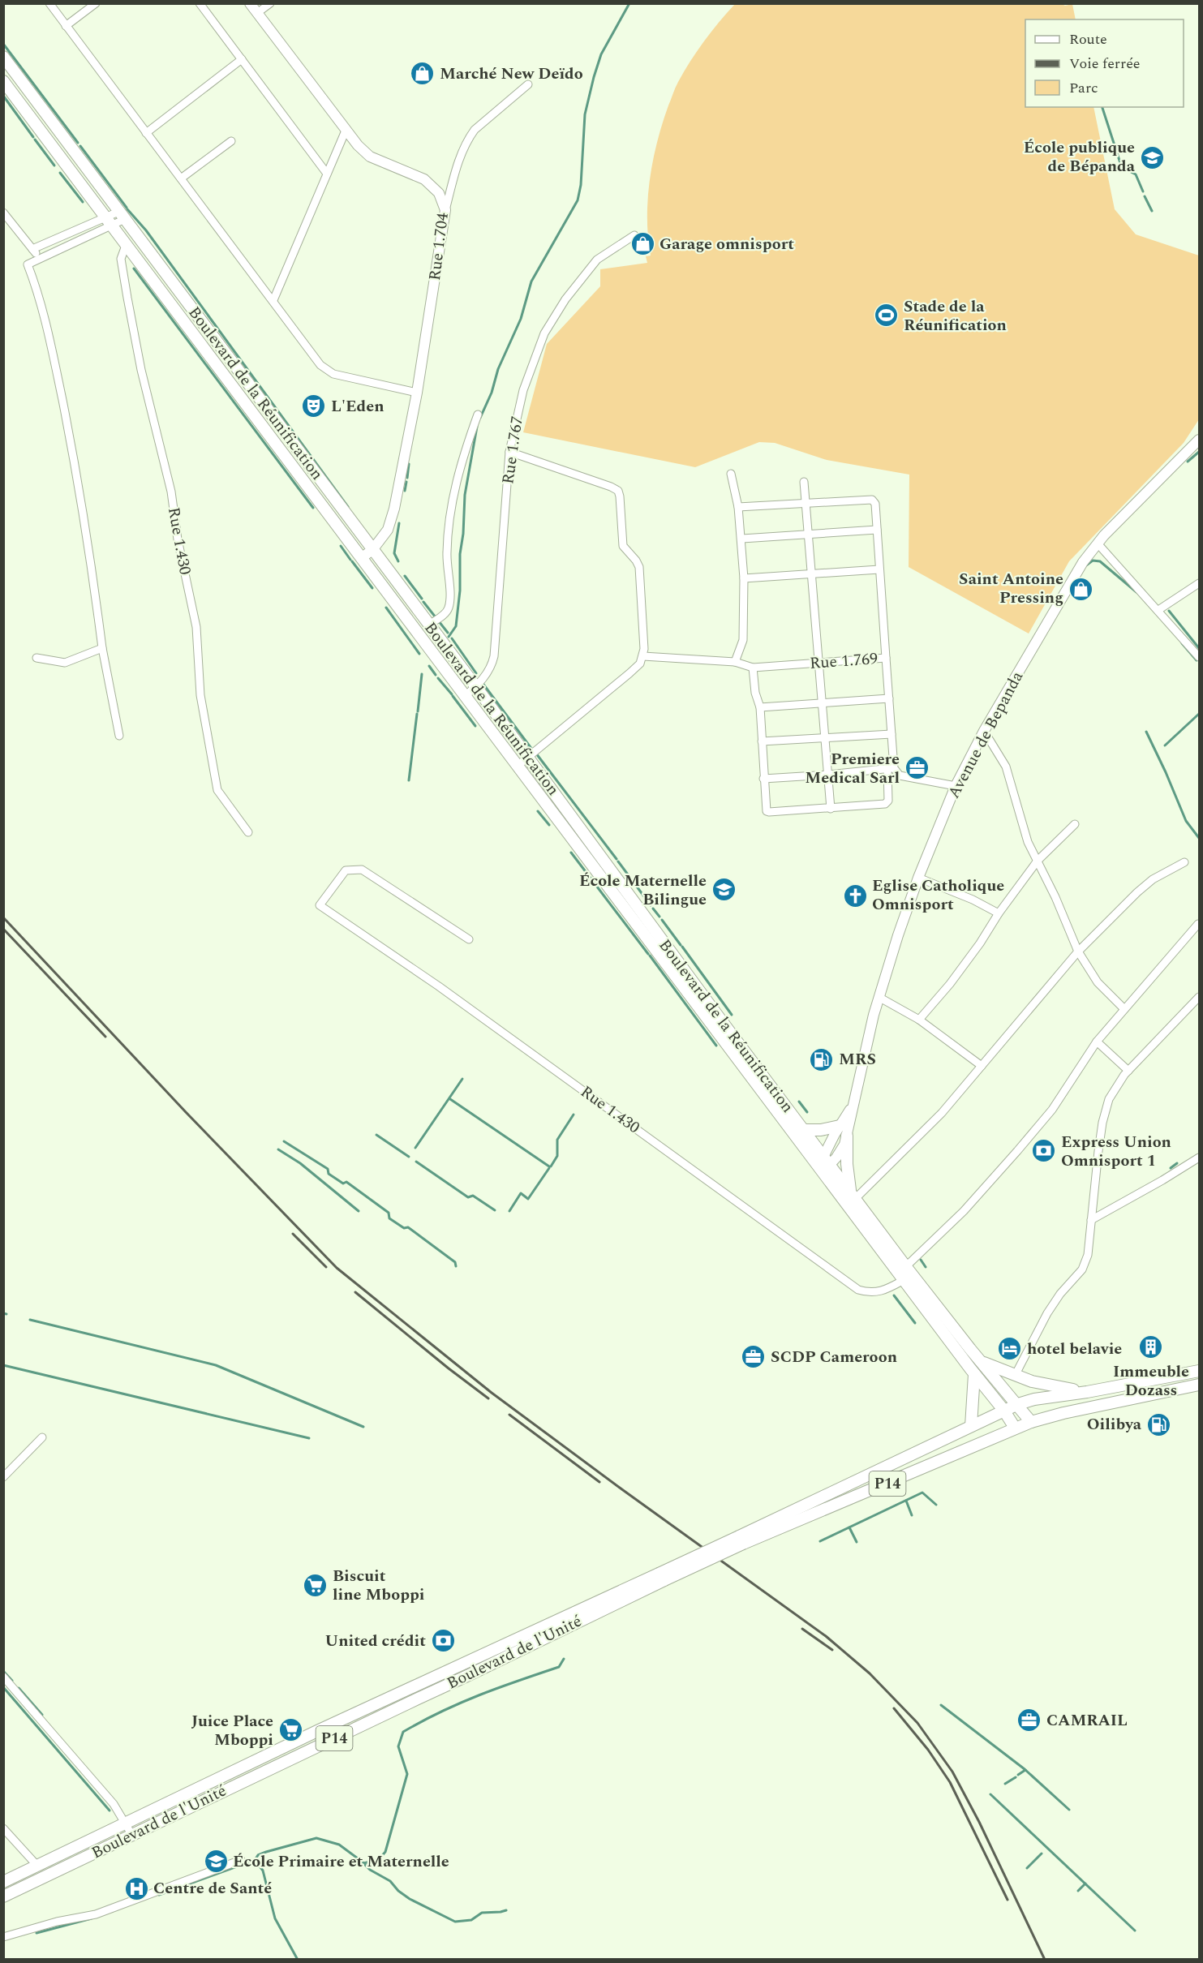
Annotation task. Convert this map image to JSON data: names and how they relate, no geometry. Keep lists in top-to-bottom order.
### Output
{
  "streets": {
    "main road": [
      "Rue 1.704",
      "Boulevard de la Réunification",
      "Avenue de Bepanda",
      "P14",
      "Boulevard de l'Unité"
    ],
    "street": ["Rue 1.767", "Rue 1.430", "Rue 1.769"]
  },
  "crossings": [
    ["Rue 1.704", "Boulevard de la Réunification"],
    ["Boulevard de la Réunification", "Rue 1.767"],
    ["Boulevard de la Réunification", "Rue 1.430"],
    ["Boulevard de la Réunification", "Avenue de Bepanda"],
    ["Boulevard de la Réunification", "P14"],
    ["Boulevard de la Réunification", "Boulevard de l'Unité"],
    ["P14", "Boulevard de l'Unité"]
  ],
  "places": {
    "shop": ["Marché New Deïdo", "Garage omnisport", "Saint Antoine Pressing"],
    "school or university": ["École publique de Bépanda", "École Maternelle Bilingue", "École Primaire et Maternelle"],
    "sports": ["Stade de la Réunification"],
    "theatre": ["L'Eden"],
    "office": ["Premiere Medical Sarl", "SCDP Cameroon", "CAMRAIL"],
    "church": ["Eglise Catholique Omnisport"],
    "fuel station": ["MRS", "Oilibya"],
    "bank": ["Express Union Omnisport 1", "United crédit"],
    "building": ["Immeuble Dozass"],
    "hotel": ["hotel belavie"],
    "supermarket": ["Biscuit line Mboppi", "Juice Place Mboppi"],
    "hospital": ["Centre de Santé"]
  },
  "legend": ["Route", "Voie ferrée", "Parc"]
}
